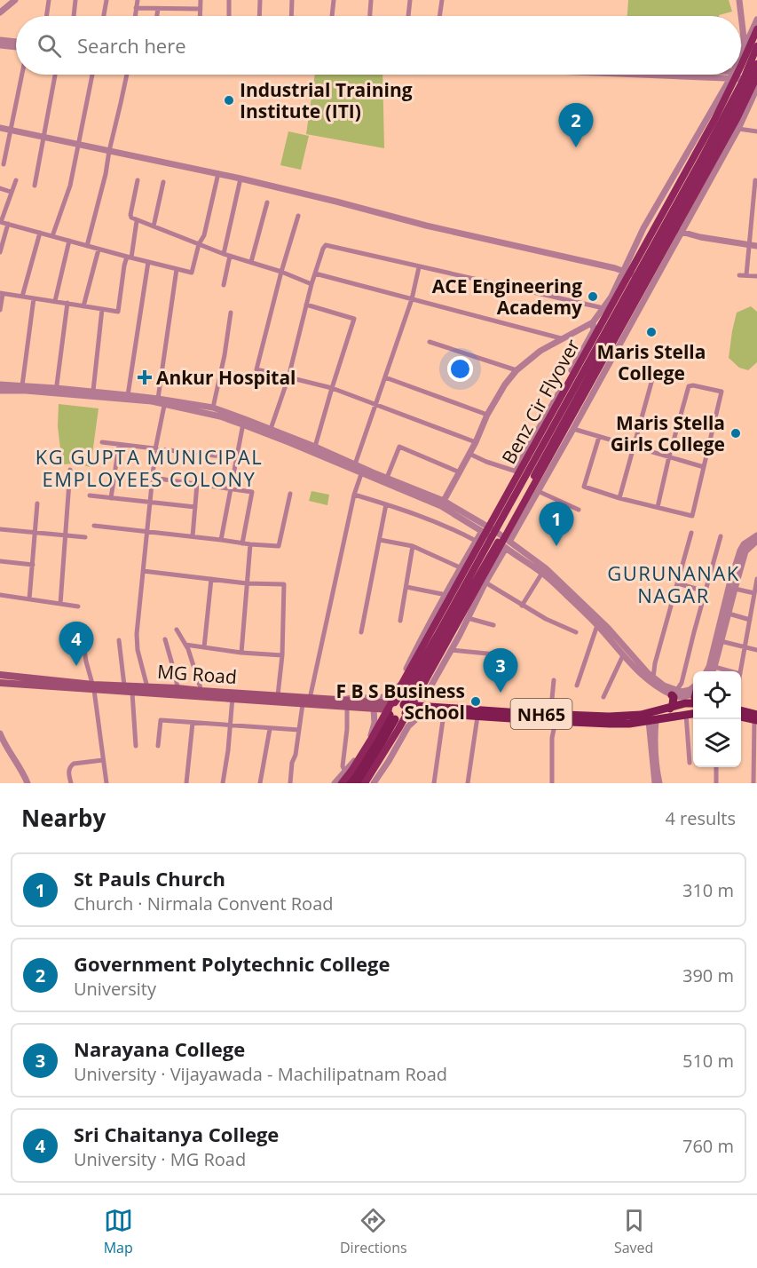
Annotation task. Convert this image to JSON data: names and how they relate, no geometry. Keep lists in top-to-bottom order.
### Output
{
  "streets": {
    "highway": ["NH65"],
    "main road": ["Benz Cir Flyover", "MG Road"]
  },
  "crossings": [
    ["MG Road", "NH65"]
  ],
  "districts": ["KG GUPTA MUNICIPAL EMPLOYEES COLONY", "GURUNANAK NAGAR"],
  "places": {
    "other": [
      "Industrial Training Institute (ITI)",
      "ACE Engineering Academy",
      "Maris Stella College",
      "Maris Stella Girls College",
      "F B S Business School"
    ],
    "health": ["Ankur Hospital"]
  },
  "page": {
    "search": "Search here",
    "pins": [
      "2",
      "1",
      "4",
      "3"
    ],
    "heading": ["Nearby", "4 results"],
    "list": [
      {
        "mark": "1",
        "name": "St Pauls Church",
        "note": "Church · Nirmala Convent Road",
        "value": "310 m"
      },
      {
        "mark": "2",
        "name": "Government Polytechnic College",
        "note": "University",
        "value": "390 m"
      },
      {
        "mark": "3",
        "name": "Narayana College",
        "note": "University · Vijayawada - Machilipatnam Road",
        "value": "510 m"
      },
      {
        "mark": "4",
        "name": "Sri Chaitanya College",
        "note": "University · MG Road",
        "value": "760 m"
      }
    ],
    "nav": ["Map", "Directions", "Saved"]
  }
}
